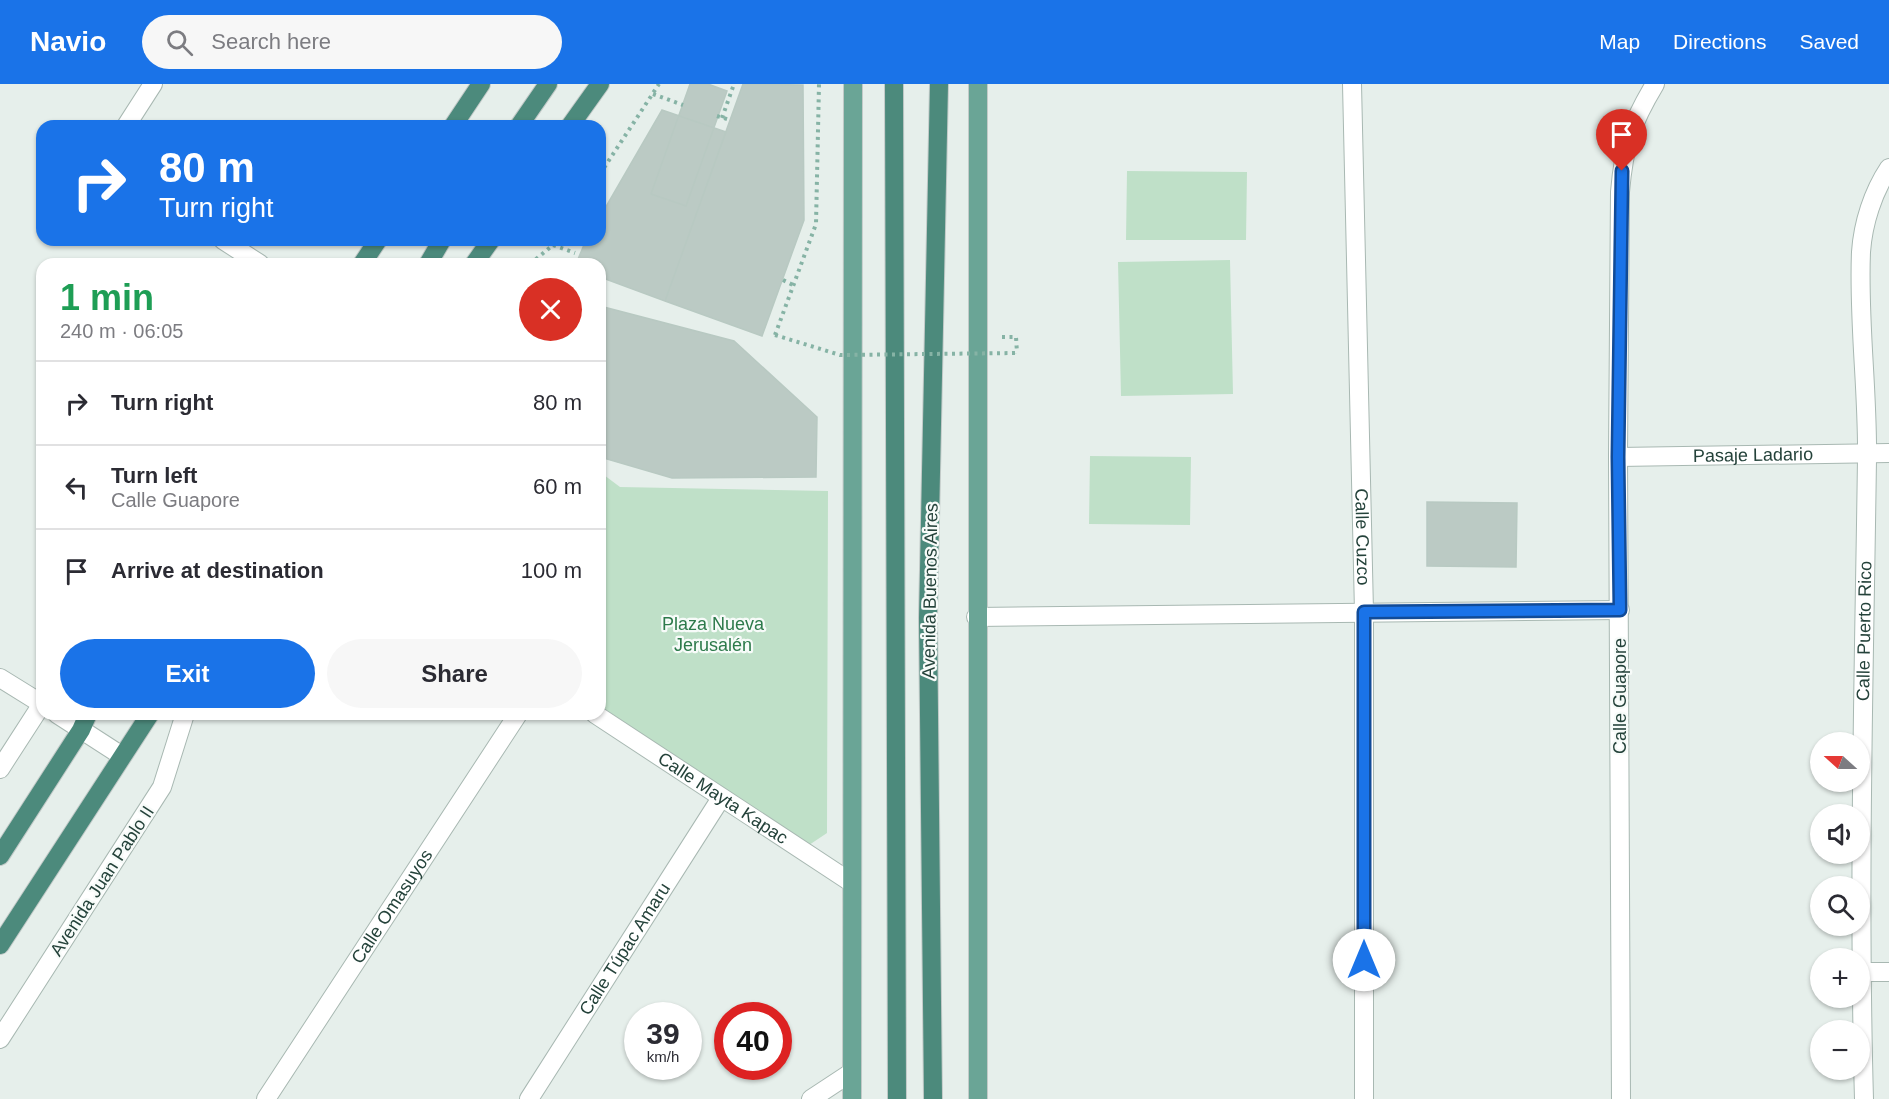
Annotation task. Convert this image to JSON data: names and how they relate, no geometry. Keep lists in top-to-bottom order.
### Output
{
  "streets": {
    "highway": ["Avenida Buenos Aires"],
    "street": [
      "Pasaje Ladario",
      "Calle Cuzco",
      "Calle Puerto Rico",
      "Calle Guapore",
      "Calle Mayta Kapac",
      "Avenida Juan Pablo II",
      "Calle Omasuyos",
      "Calle Túpac Amaru"
    ]
  },
  "crossings": [
    ["Pasaje Ladario", "Calle Puerto Rico"],
    ["Pasaje Ladario", "Calle Guapore"],
    ["Calle Mayta Kapac", "Calle Túpac Amaru"]
  ],
  "parks": ["Plaza Nueva Jerusalén"],
  "north": "left",
  "page": {
    "header": "Navio",
    "search": "Search here",
    "nav": ["Map", "Directions", "Saved"],
    "turn": ["80 m", "Turn right"],
    "heading": ["1 min", "240 m · 06:05"],
    "list": [
      {
        "name": "Turn right",
        "value": "80 m"
      },
      {
        "name": "Turn left",
        "note": "Calle Guapore",
        "value": "60 m"
      },
      {
        "name": "Arrive at destination",
        "value": "100 m"
      }
    ],
    "buttons": ["Exit", "Share"],
    "map_buttons": ["+", "−"],
    "speed": "39 km/h",
    "limit": "40"
  }
}
